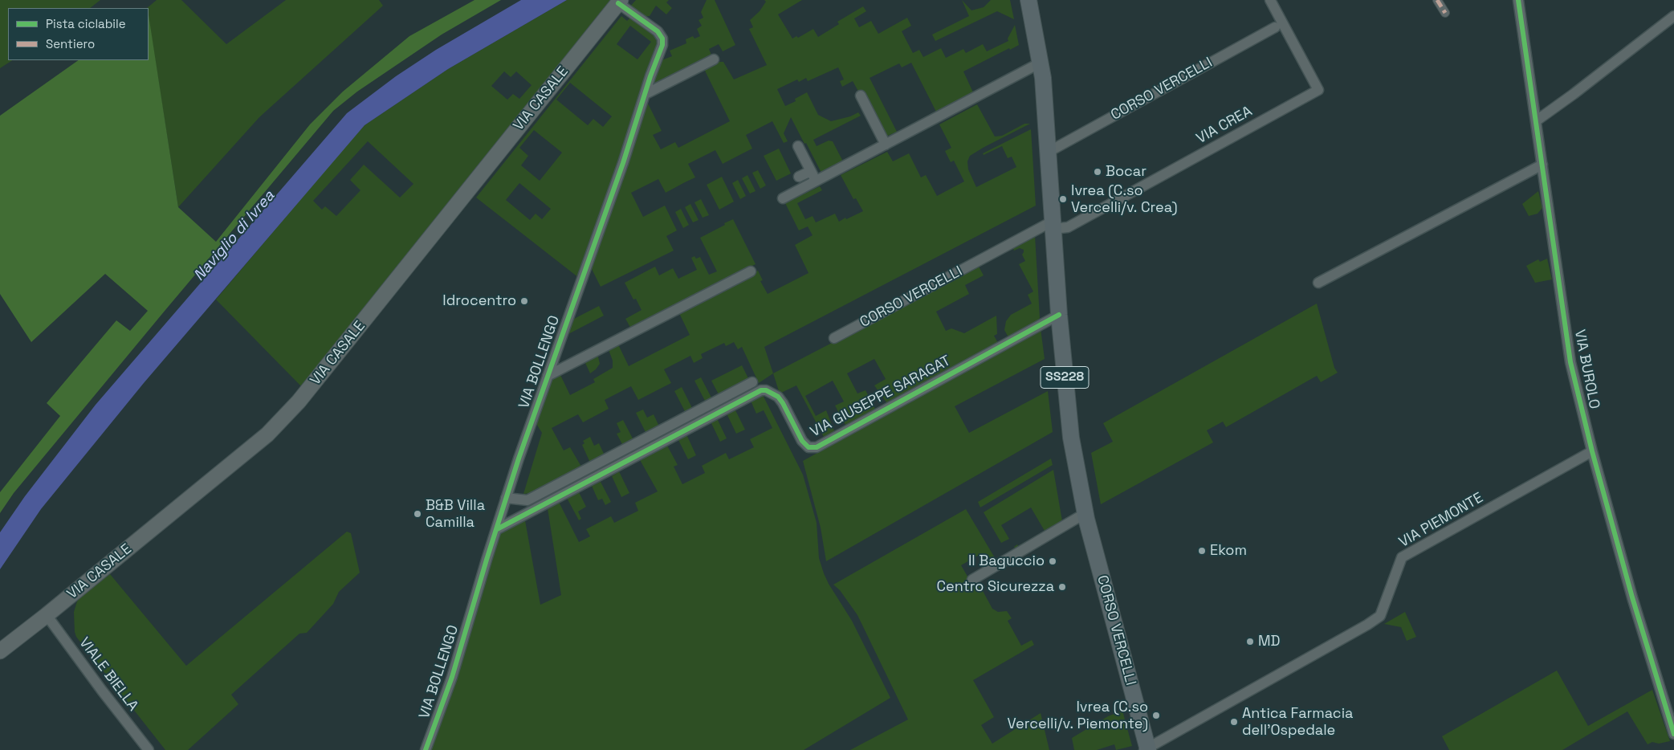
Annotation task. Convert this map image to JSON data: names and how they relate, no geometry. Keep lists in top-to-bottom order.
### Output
{
  "streets": {
    "main road": ["CORSO VERCELLI", "VIA CASALE", "SS228"],
    "street": [
      "VIA CREA",
      "VIA BOLLENGO",
      "VIA BUROLO",
      "VIA GIUSEPPE SARAGAT",
      "VIA PIEMONTE",
      "VIALE BIELLA"
    ]
  },
  "crossings": [
    ["CORSO VERCELLI", "VIA CREA"],
    ["CORSO VERCELLI", "VIA GIUSEPPE SARAGAT"],
    ["CORSO VERCELLI", "VIA PIEMONTE"],
    ["VIA CASALE", "VIA BOLLENGO"],
    ["VIA CASALE", "VIALE BIELLA"],
    ["VIA BOLLENGO", "VIA GIUSEPPE SARAGAT"],
    ["VIA BUROLO", "VIA PIEMONTE"]
  ],
  "water": ["Naviglio di Ivrea"],
  "places": [
    "Bocar",
    "Ivrea (C.so Vercelli/v. Crea)",
    "Idrocentro",
    "B&B Villa Camilla",
    "Ekom",
    "Il Baguccio",
    "Centro Sicurezza",
    "MD",
    "Ivrea (C.so Vercelli/v. Piemonte)",
    "Antica Farmacia dell'Ospedale"
  ],
  "legend": ["Pista ciclabile", "Sentiero"]
}
